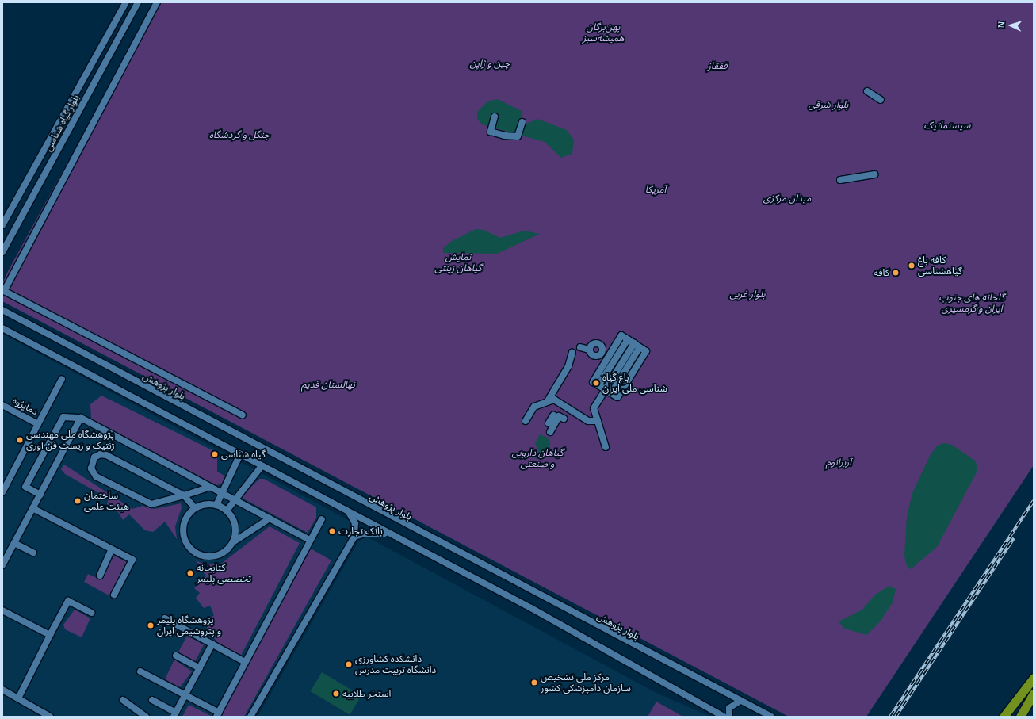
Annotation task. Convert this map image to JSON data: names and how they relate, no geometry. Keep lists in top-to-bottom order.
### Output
{
  "streets": {
    "street": ["بلوار گیاه شناسی", "بلوار پژوهش", "دماپژوه"]
  },
  "parks": [
    "پهن‌برگان همیشه‌سبز",
    "چین و ژاپن",
    "قفقاز",
    "بلوار شرقی",
    "سیستماتیک",
    "جنگل و گردشگاه",
    "آمریکا",
    "میدان مرکزی",
    "نمایش گیاهان زینتی",
    "بلوار غربی",
    "گلخانه های جنوب ایران و گرمسیری",
    "نهالستان قدیم",
    "گیاهان دارویی و صنعتی",
    "آربرانوم"
  ],
  "places": [
    "کافه باغ گیاهشناسی",
    "کافه",
    "باغ گیاه‌ شناسی ملی ایران",
    "پژوهشگاه ملی مهندسی ژنتیک و زیست فن آوری",
    "گیاه شناسی",
    "ساختمان هیئت علمی",
    "بانک تجارت",
    "کتابخانه تخصصی پلیمر",
    "پژوهشگاه پلیمر و پتروشیمی ایران",
    "دانشکده کشاورزی دانشگاه تربیت مدرس",
    "مرکز ملی تشخیص سازمان دامپزشکی کشور",
    "استخر طلاییه"
  ],
  "north": "left"
}
